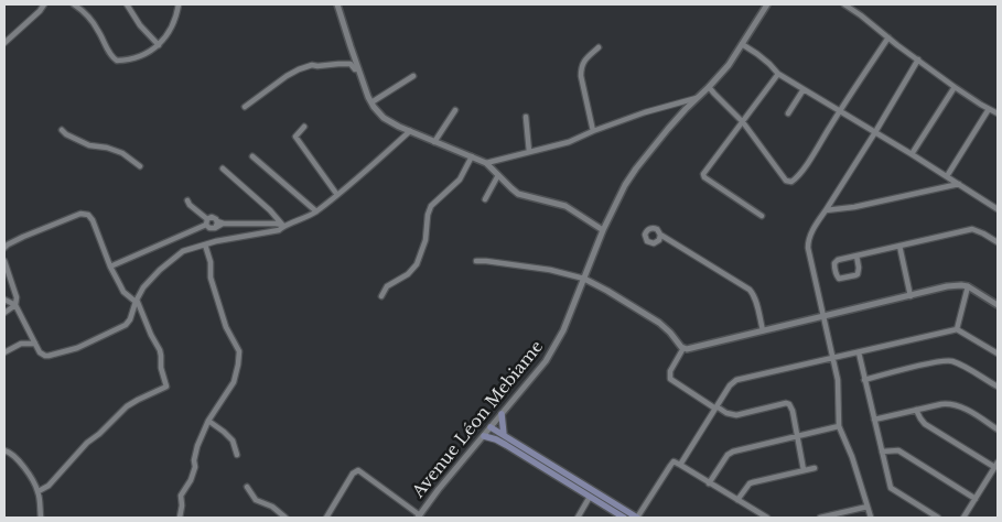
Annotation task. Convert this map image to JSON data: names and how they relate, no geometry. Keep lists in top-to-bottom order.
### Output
{
  "streets": {
    "street": ["Avenue Léon Mebiame"]
  }
}
